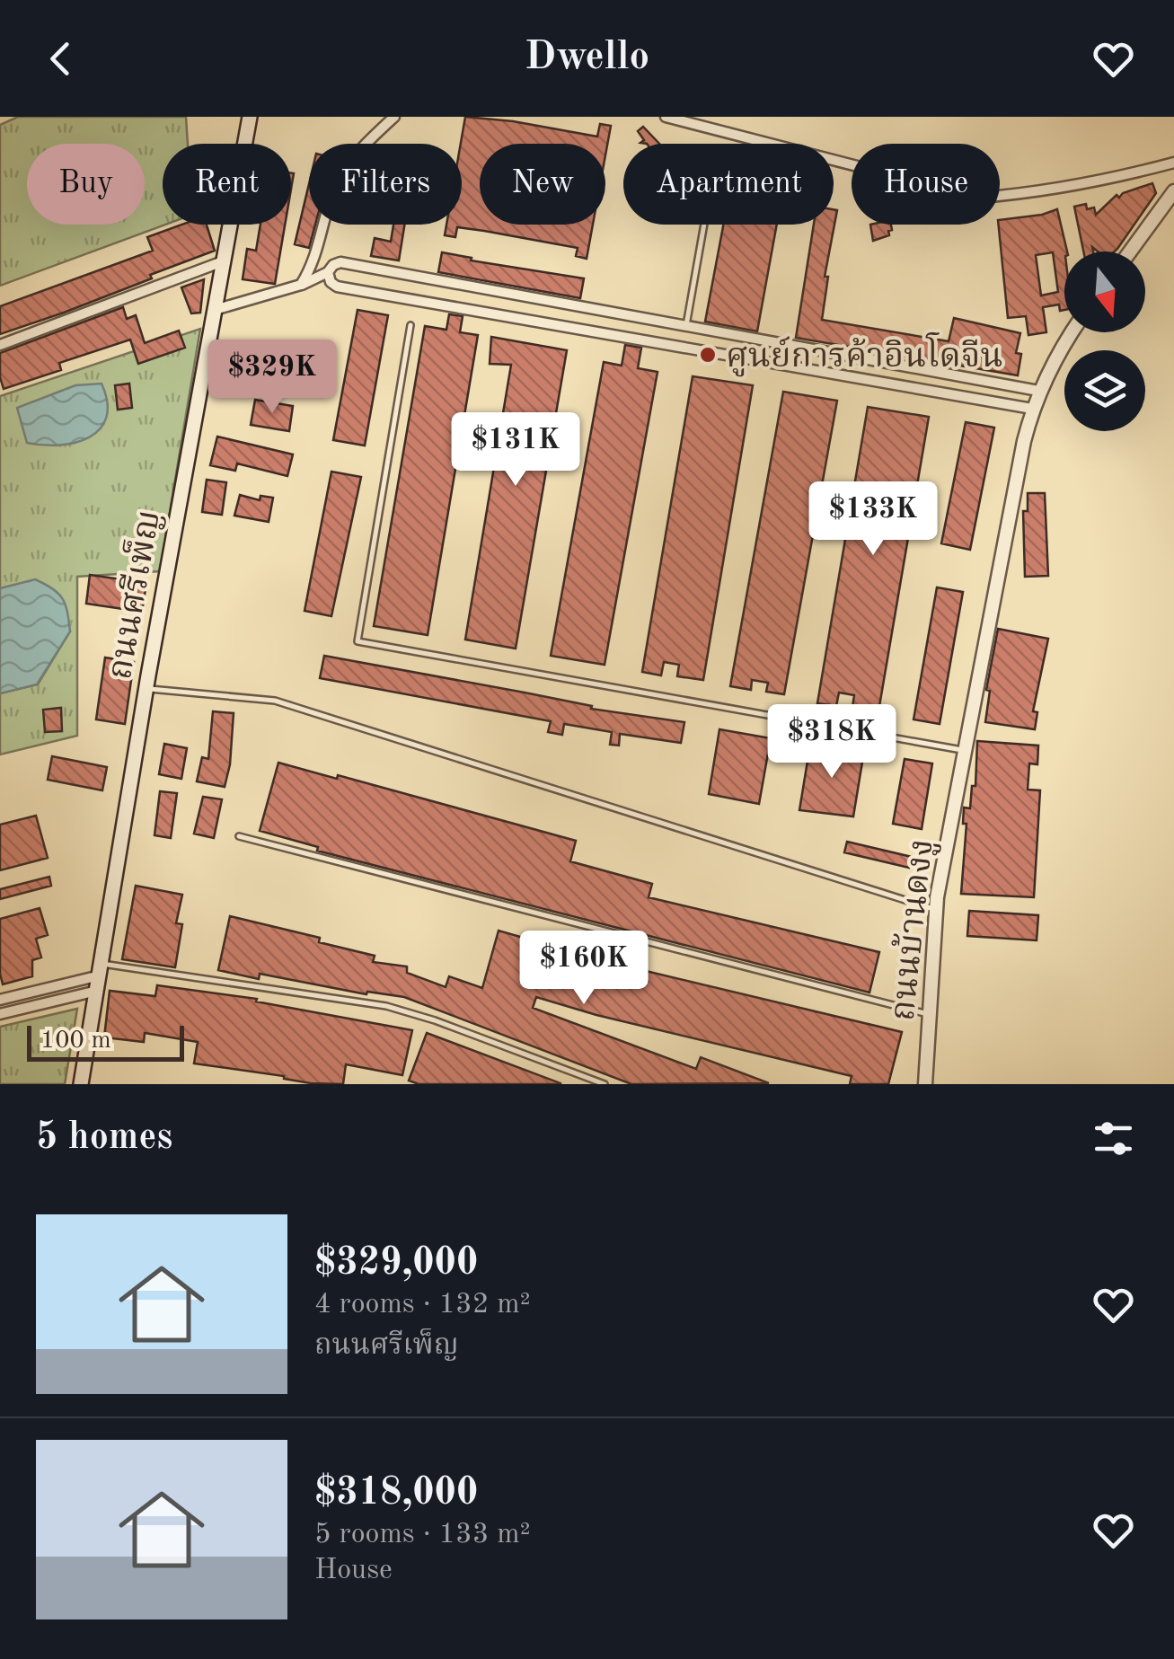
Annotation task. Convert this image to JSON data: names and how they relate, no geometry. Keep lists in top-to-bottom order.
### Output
{
  "streets": {
    "main road": ["ถนนศรีเพ็ญ"],
    "street": ["ถนนบ้านดงงู"]
  },
  "places": ["ศูนย์การค้าอินโดจีน"],
  "scale_bar": "100 m",
  "north": "bottom",
  "page": {
    "header": "Dwello",
    "chip": [
      "Buy",
      "Rent",
      "Filters",
      "New",
      "Apartment",
      "House"
    ],
    "price": [
      "$329K",
      "$131K",
      "$133K",
      "$318K",
      "$160K"
    ],
    "scale": "100 m",
    "heading": "5 homes",
    "list": [
      {
        "name": "$329,000",
        "note": "4 rooms · 132 m² · ถนนศรีเพ็ญ"
      },
      {
        "name": "$318,000",
        "note": "5 rooms · 133 m² · House"
      }
    ]
  }
}
